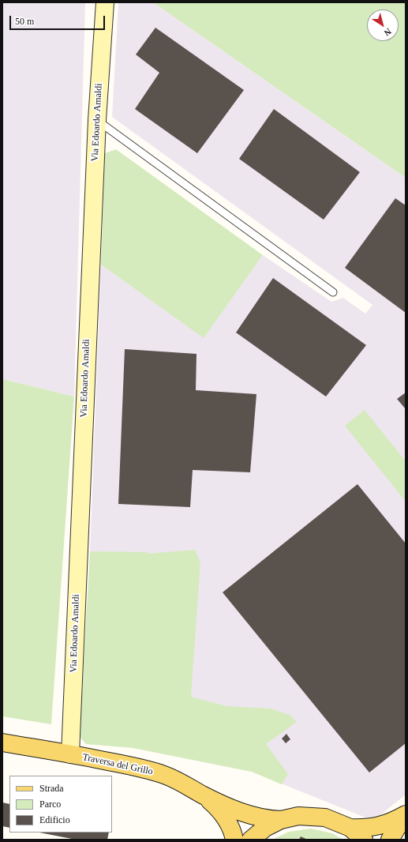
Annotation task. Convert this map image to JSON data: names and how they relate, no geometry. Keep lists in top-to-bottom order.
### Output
{
  "streets": {
    "main road": ["Traversa del Grillo"],
    "street": ["Via Edoardo Amaldi"]
  },
  "crossings": [
    ["Via Edoardo Amaldi", "Traversa del Grillo"]
  ],
  "legend": ["Strada", "Parco", "Edificio"],
  "scale_bar": "50 m",
  "north": "bottom right"
}
